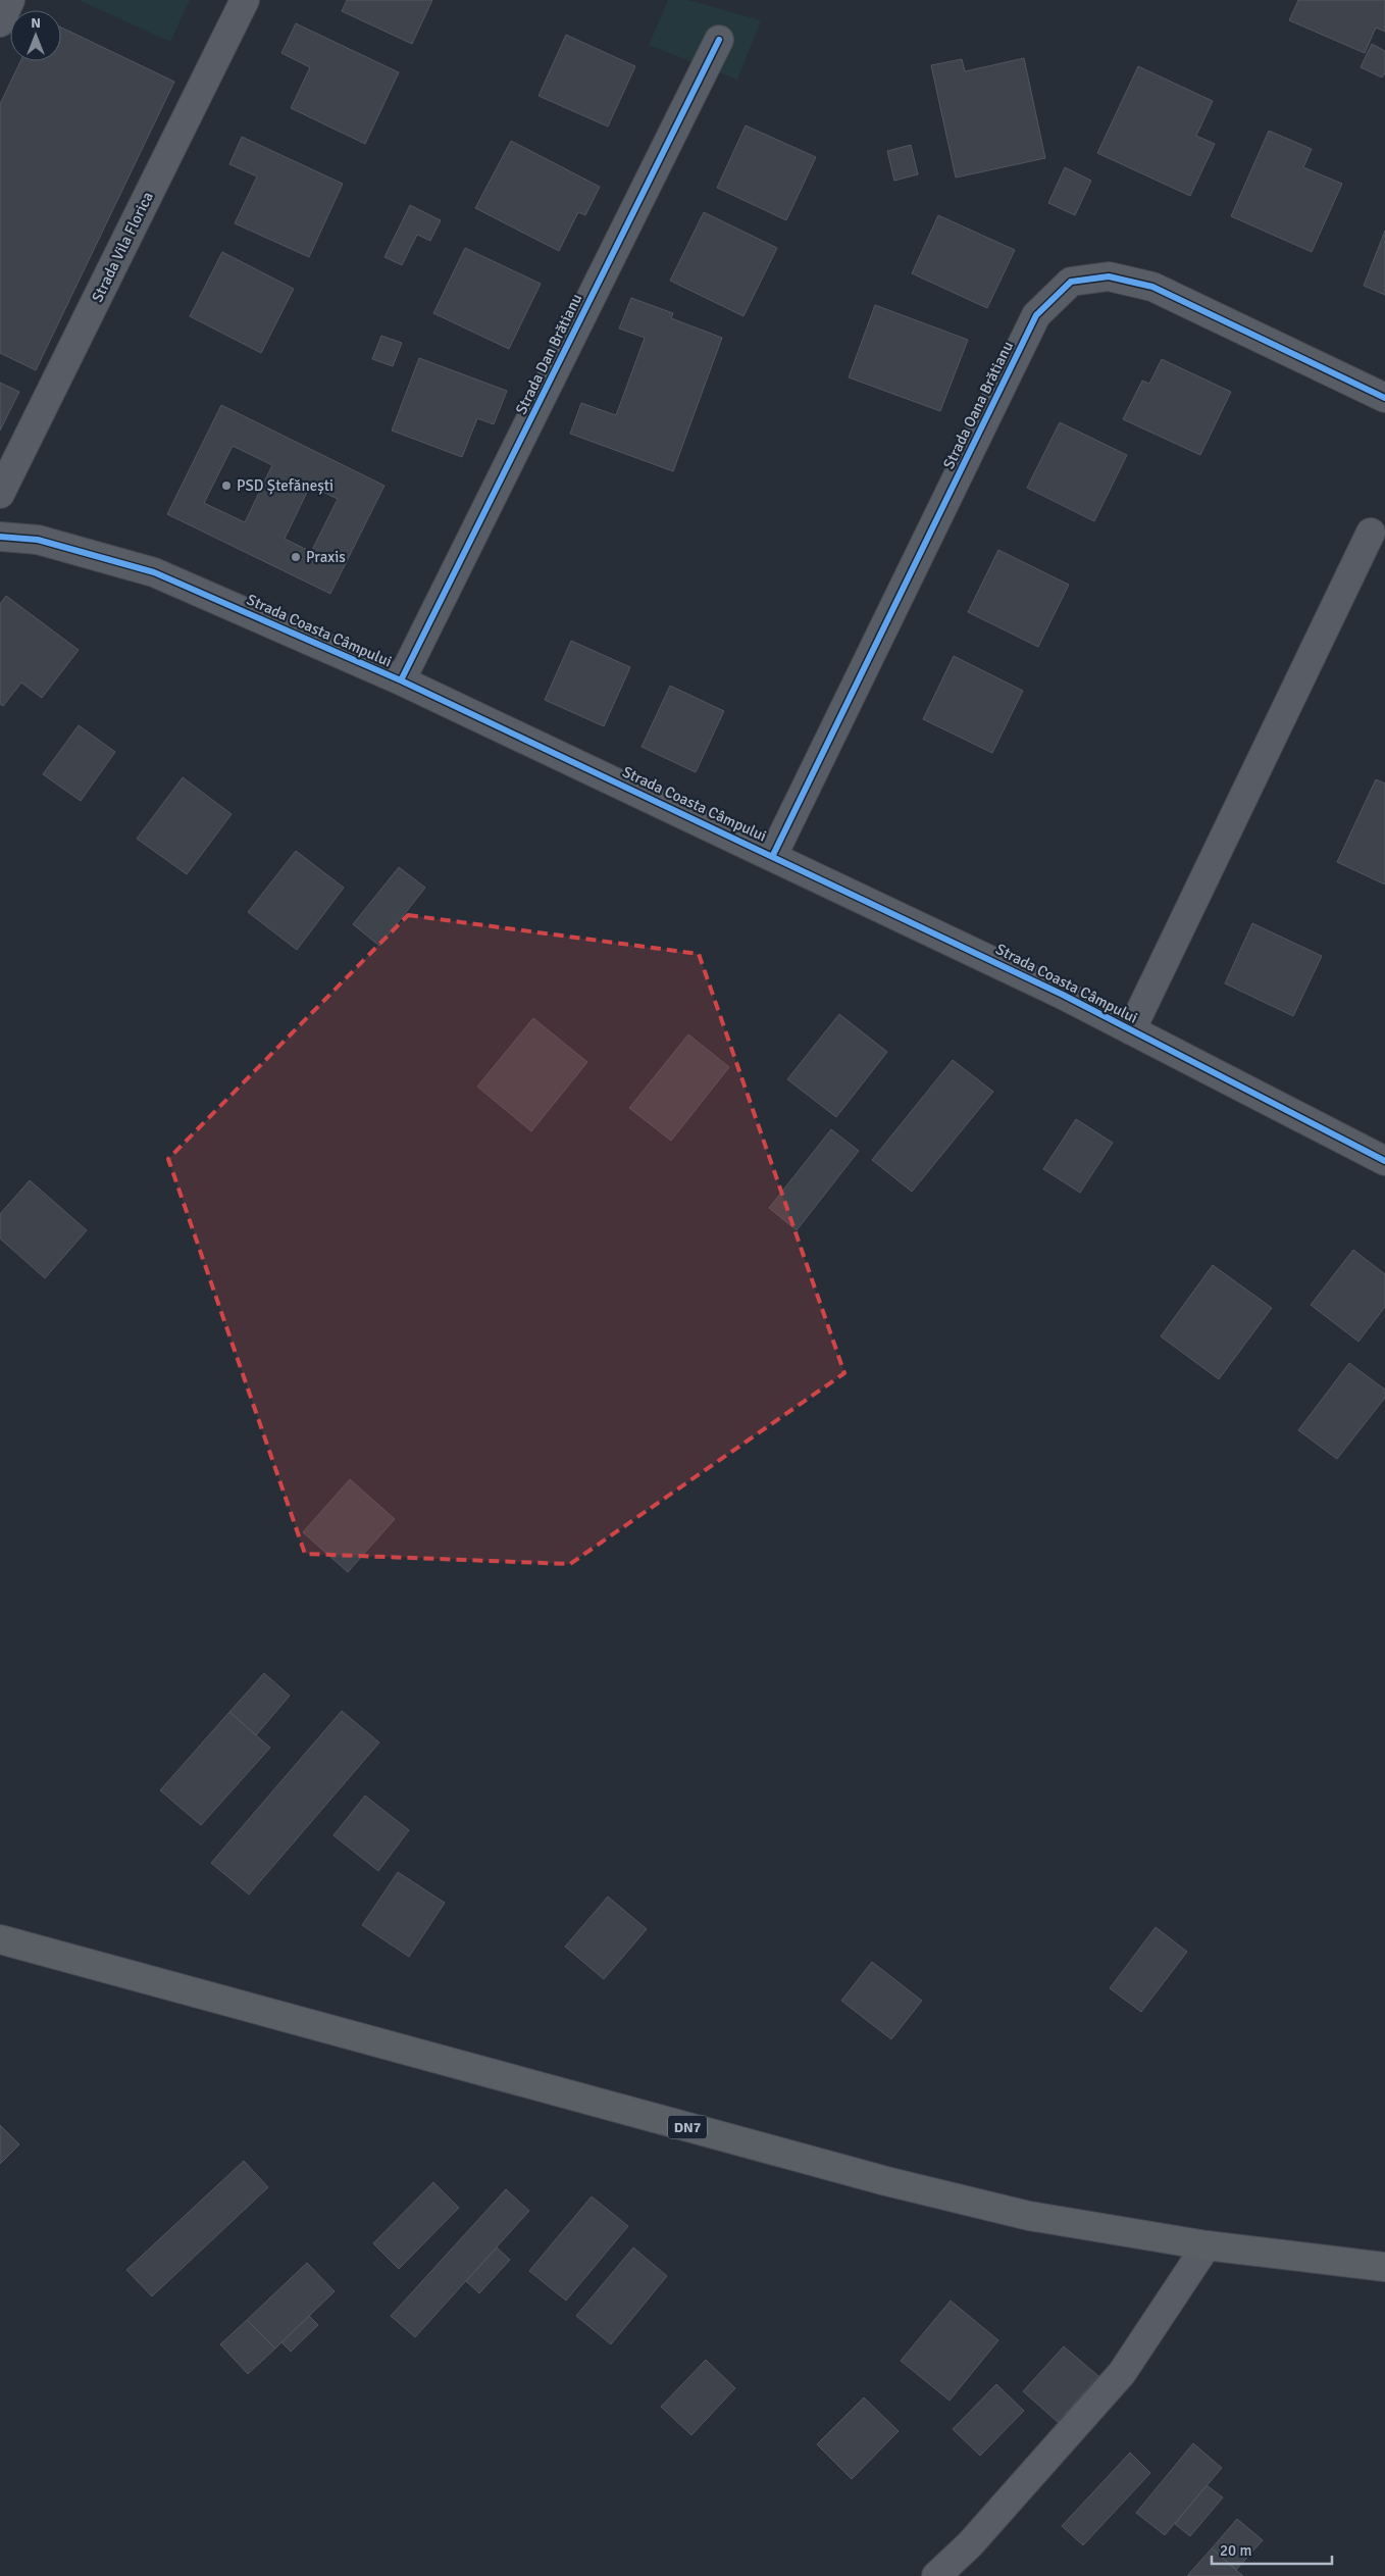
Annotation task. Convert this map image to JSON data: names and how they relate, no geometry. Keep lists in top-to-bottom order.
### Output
{
  "streets": {
    "main road": ["DN7"],
    "street": [
      "Strada Vila Florica",
      "Strada Dan Brătianu",
      "Strada Oana Brătianu",
      "Strada Coasta Câmpului"
    ]
  },
  "crossings": [
    ["Strada Dan Brătianu", "Strada Coasta Câmpului"],
    ["Strada Oana Brătianu", "Strada Coasta Câmpului"]
  ],
  "places": ["PSD Ștefănești", "Praxis"],
  "scale_bar": "20 m",
  "north": "top"
}
